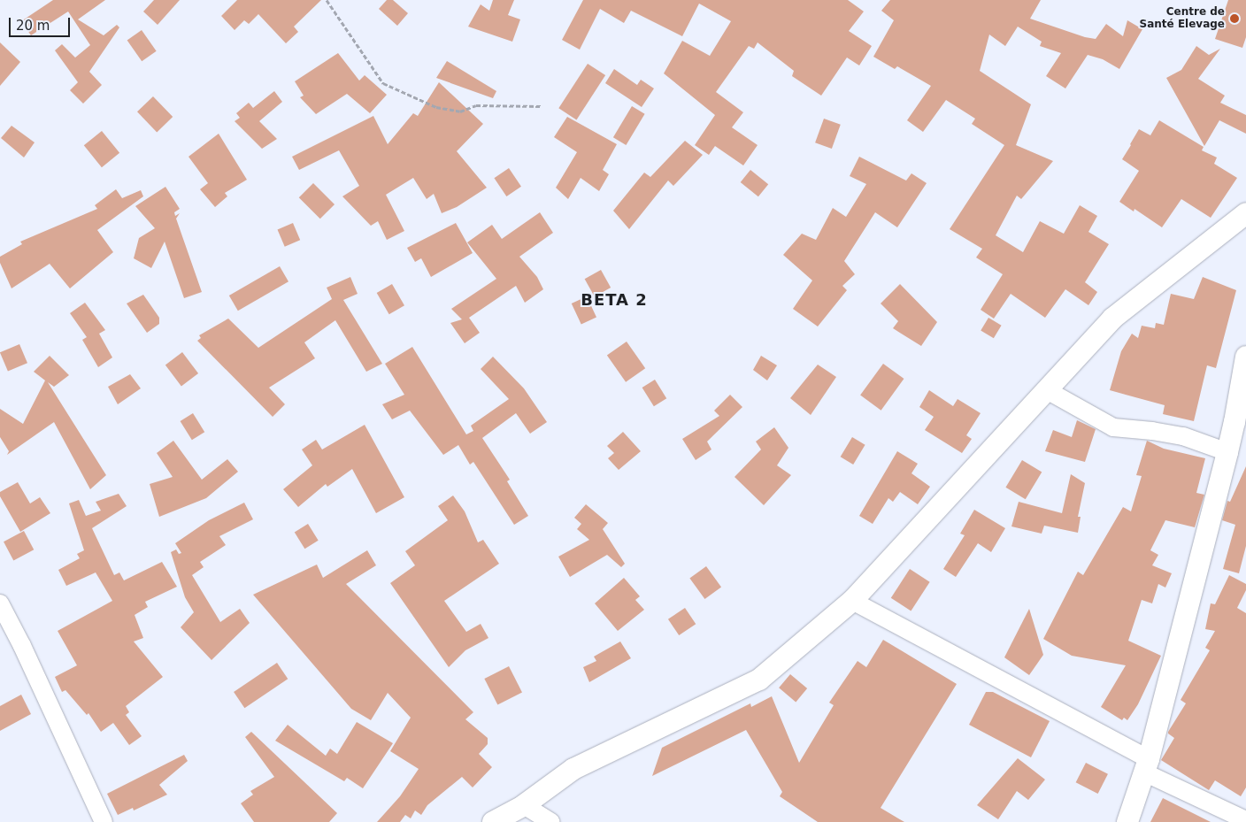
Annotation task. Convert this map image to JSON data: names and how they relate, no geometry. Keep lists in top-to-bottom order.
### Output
{
  "districts": ["BETA 2"],
  "places": ["Centre de Santé Elevage"],
  "scale_bar": "20 m"
}
